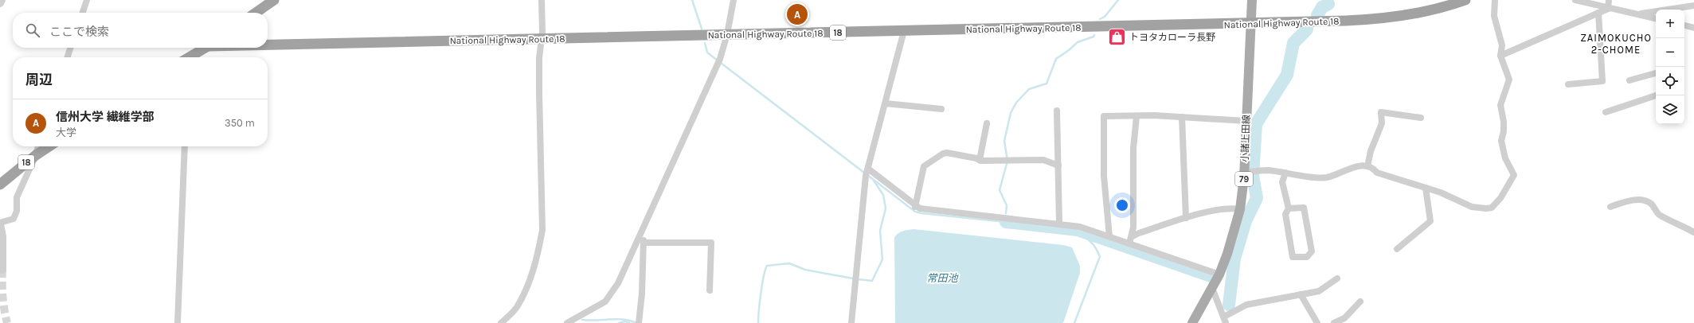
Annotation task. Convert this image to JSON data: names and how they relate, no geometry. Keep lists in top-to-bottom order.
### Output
{
  "streets": {
    "highway": ["National Highway Route 18", "18"],
    "main road": ["小諸上田線", "79"]
  },
  "crossings": [
    ["National Highway Route 18", "小諸上田線"]
  ],
  "districts": ["ZAIMOKUCHO 2-CHOME"],
  "water": ["常田池"],
  "places": {
    "shop": ["トヨタカローラ長野"]
  },
  "page": {
    "pins": "A",
    "map_buttons": ["+", "−"],
    "search": "ここで検索",
    "heading": "周辺",
    "list": [
      {
        "mark": "A",
        "name": "信州大学 繊維学部",
        "note": "大学",
        "value": "350 m"
      }
    ]
  }
}
